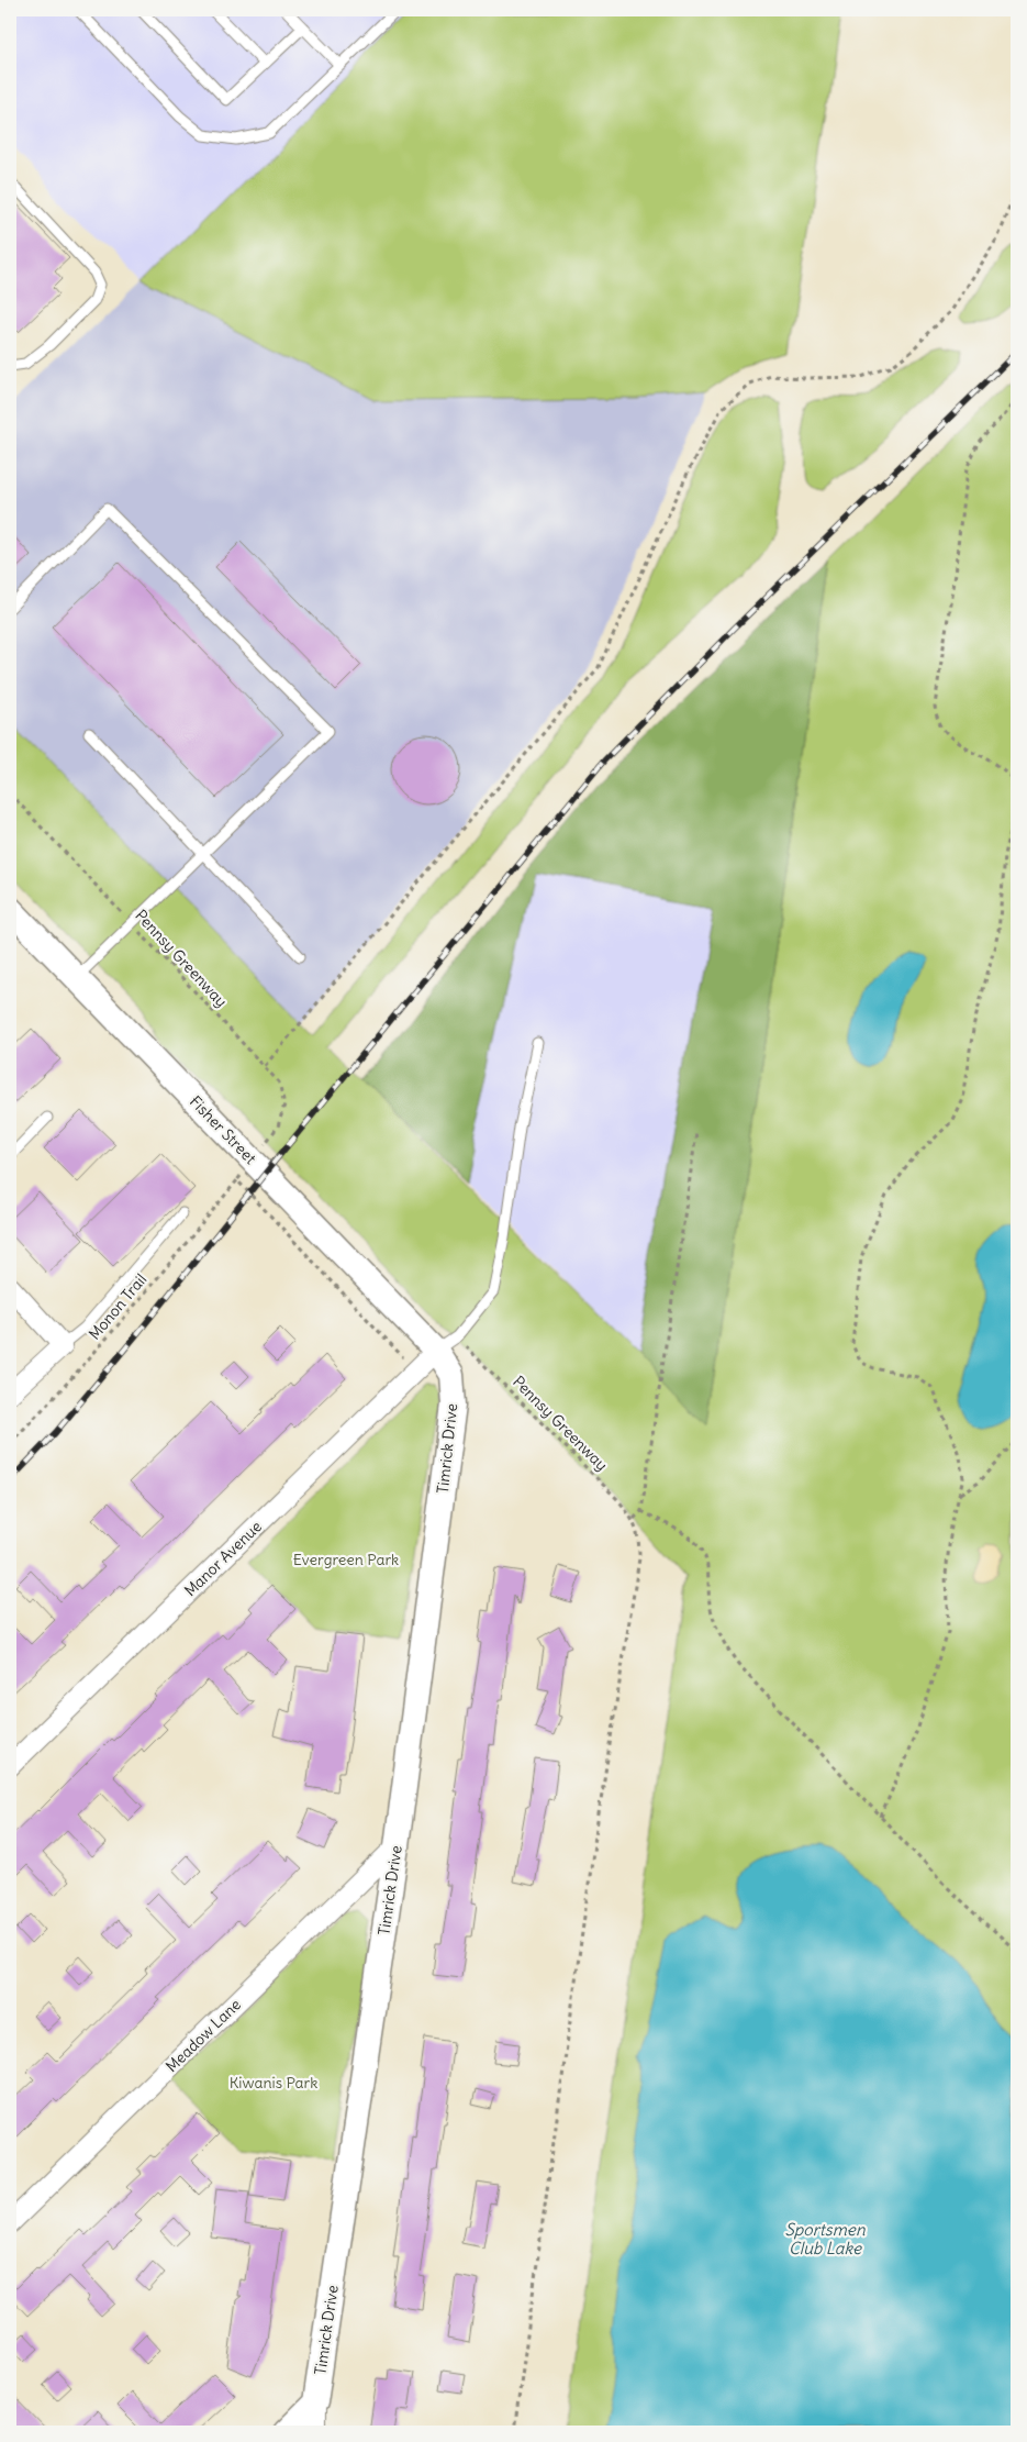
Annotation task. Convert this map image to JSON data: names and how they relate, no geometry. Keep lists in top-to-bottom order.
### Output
{
  "streets": {
    "street": [
      "Fisher Street",
      "Timrick Drive",
      "Manor Avenue",
      "Meadow Lane"
    ],
    "path": ["Pennsy Greenway", "Monon Trail"]
  },
  "crossings": [
    ["Fisher Street", "Timrick Drive"],
    ["Fisher Street", "Manor Avenue"],
    ["Timrick Drive", "Manor Avenue"],
    ["Timrick Drive", "Meadow Lane"]
  ],
  "water": ["Sportsmen Club Lake"],
  "parks": ["Evergreen Park", "Kiwanis Park"]
}
